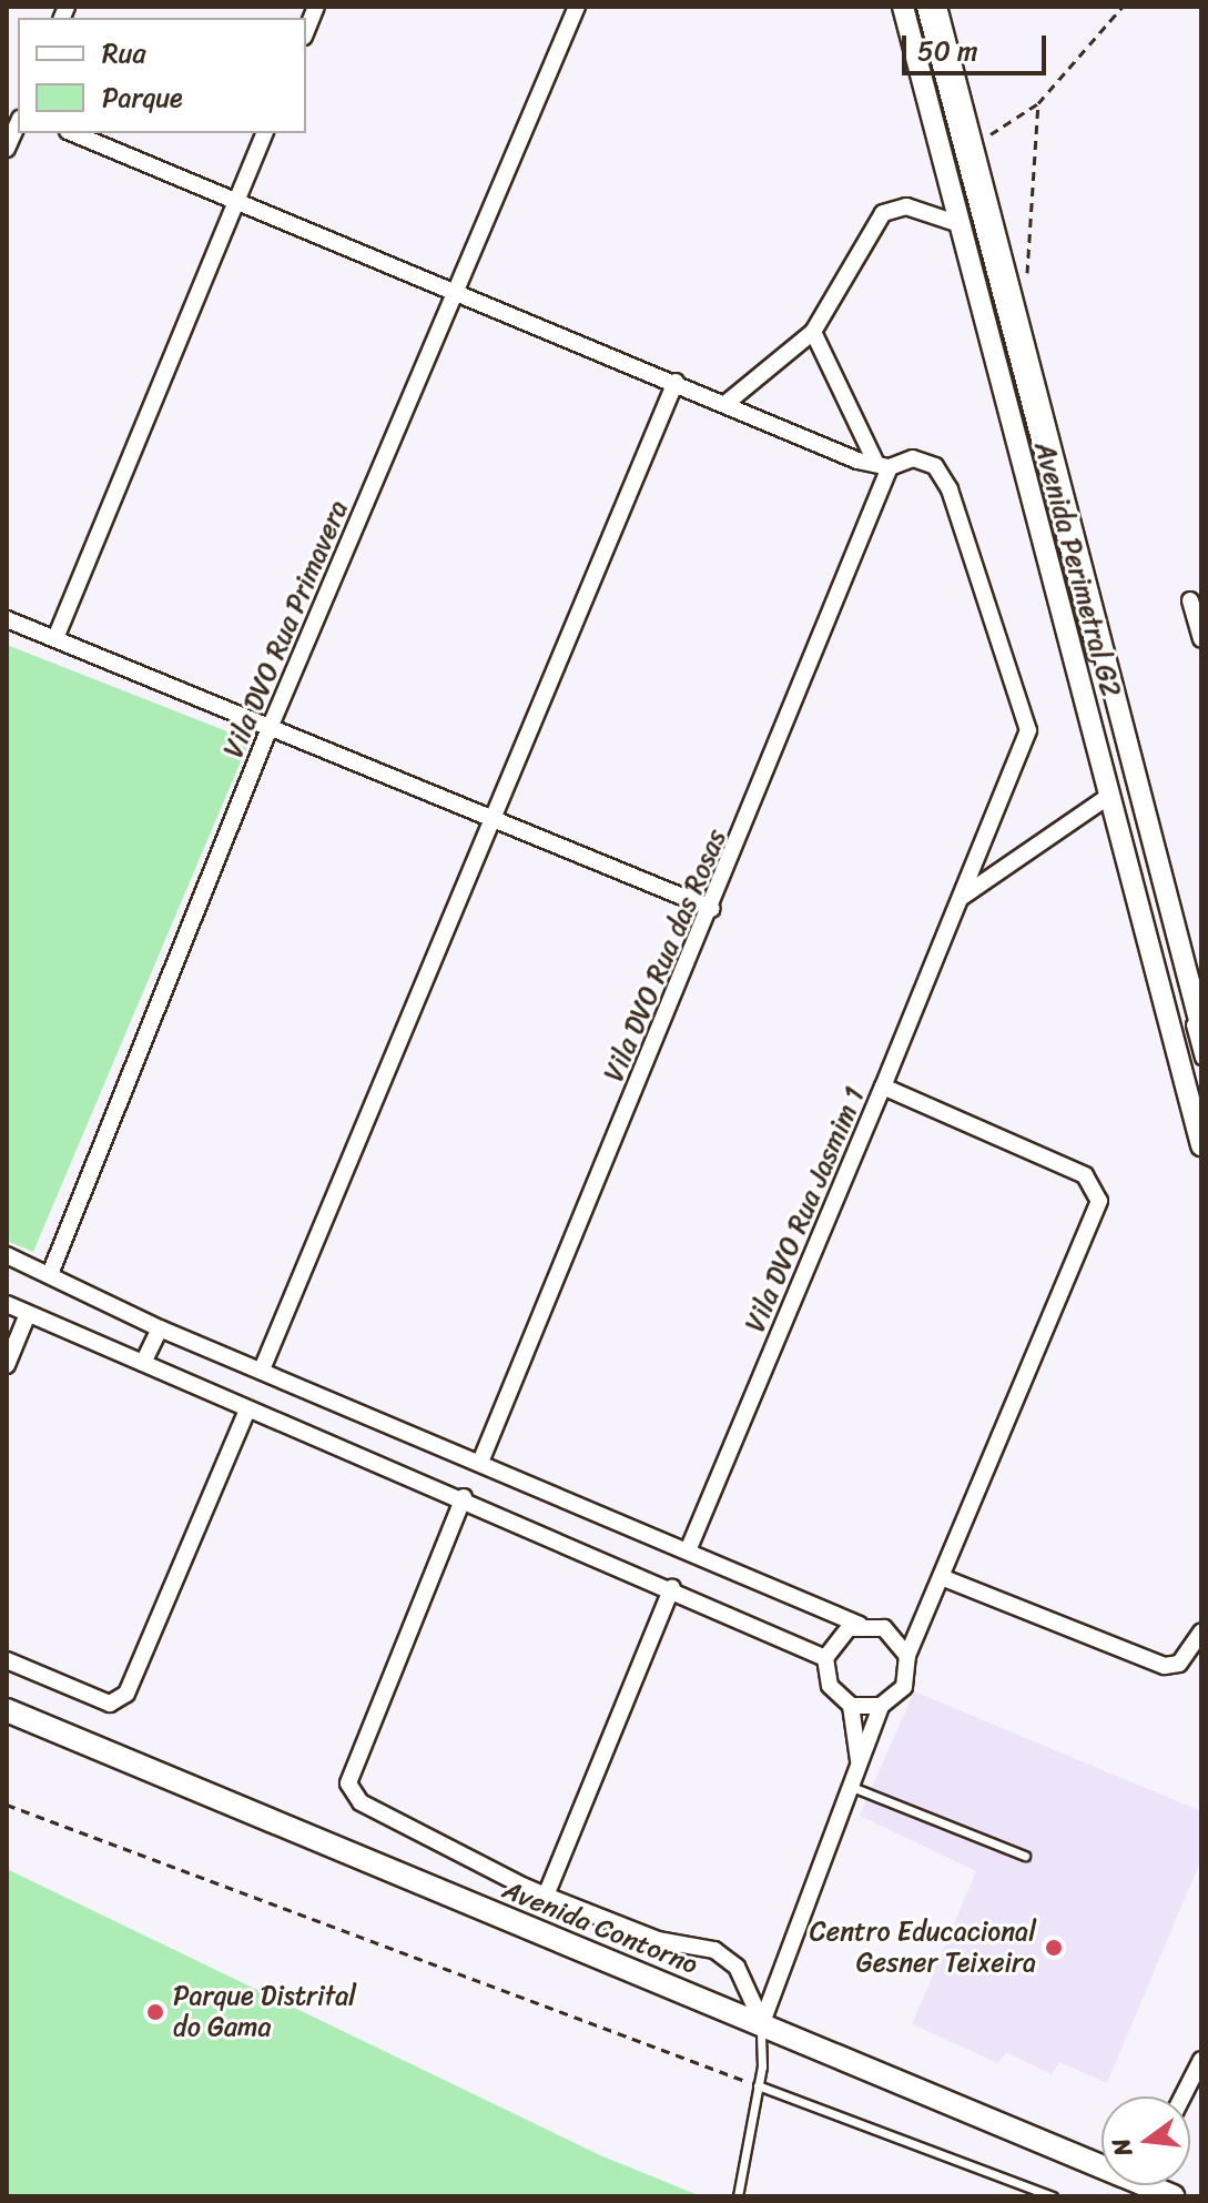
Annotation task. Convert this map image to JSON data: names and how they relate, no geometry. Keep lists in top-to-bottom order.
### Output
{
  "streets": {
    "main road": ["Avenida Contorno"],
    "street": [
      "Avenida Perimetral G2",
      "Vila DVO Rua Primavera",
      "Vila DVO Rua das Rosas",
      "Vila DVO Rua Jasmim 1"
    ]
  },
  "places": ["Centro Educacional Gesner Teixeira", "Parque Distrital do Gama"],
  "legend": ["Rua", "Parque"],
  "scale_bar": "50 m",
  "north": "left"
}
